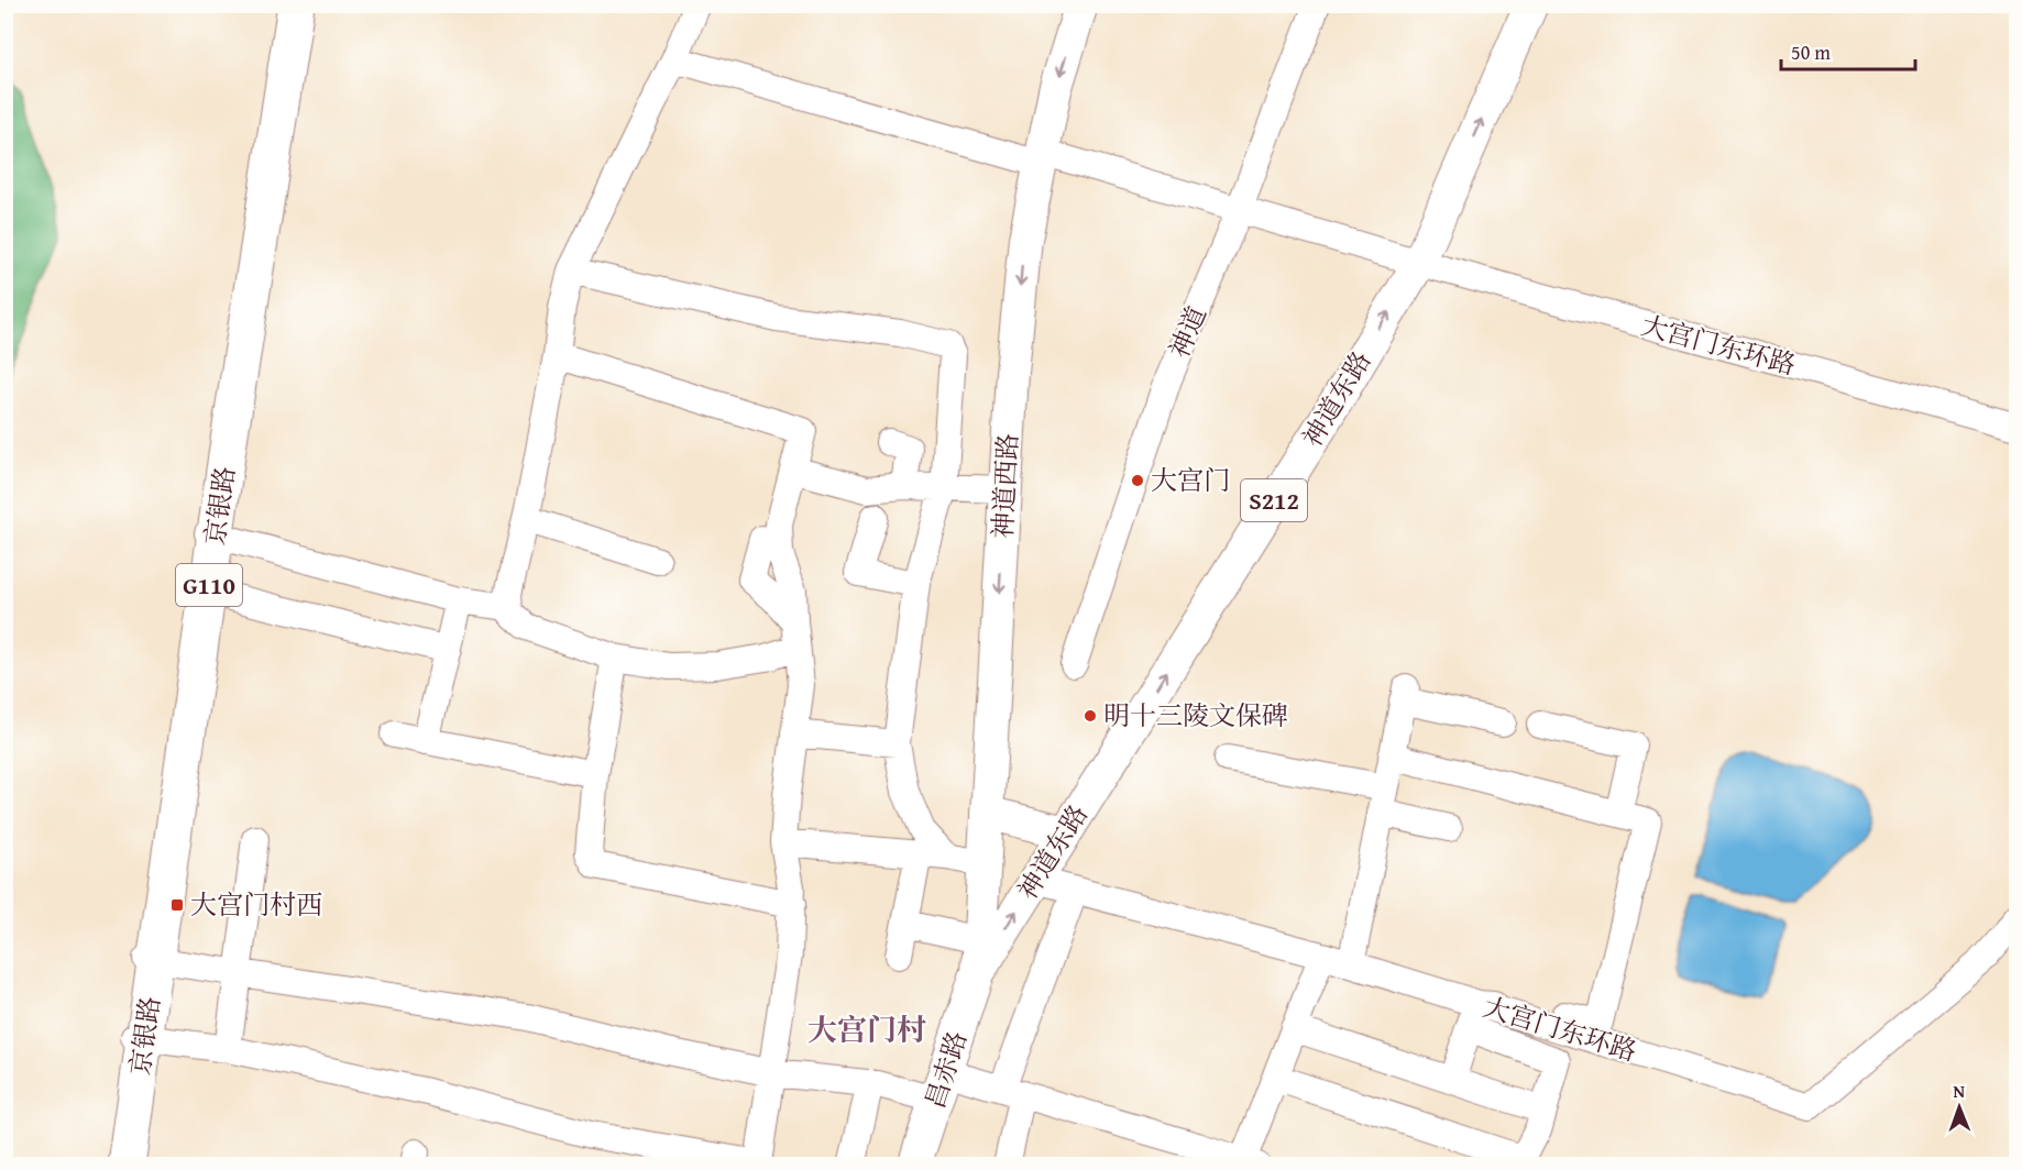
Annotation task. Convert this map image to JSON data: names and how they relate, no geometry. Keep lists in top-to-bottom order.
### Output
{
  "streets": {
    "highway": ["京银路", "G110"],
    "main road": [
      "神道东路",
      "神道西路",
      "S212",
      "昌赤路"
    ],
    "street": ["神道", "大宫门东环路"]
  },
  "crossings": [
    ["神道", "大宫门东环路"],
    ["大宫门东环路", "神道东路"],
    ["大宫门东环路", "神道西路"],
    ["神道东路", "神道西路"],
    ["神道东路", "昌赤路"],
    ["神道西路", "昌赤路"]
  ],
  "one_way": ["神道东路", "神道西路"],
  "districts": ["大宫门村"],
  "places": {
    "other": ["大宫门", "明十三陵文保碑"],
    "transit": ["大宫门村西"]
  },
  "scale_bar": "50 m",
  "north": "top"
}
